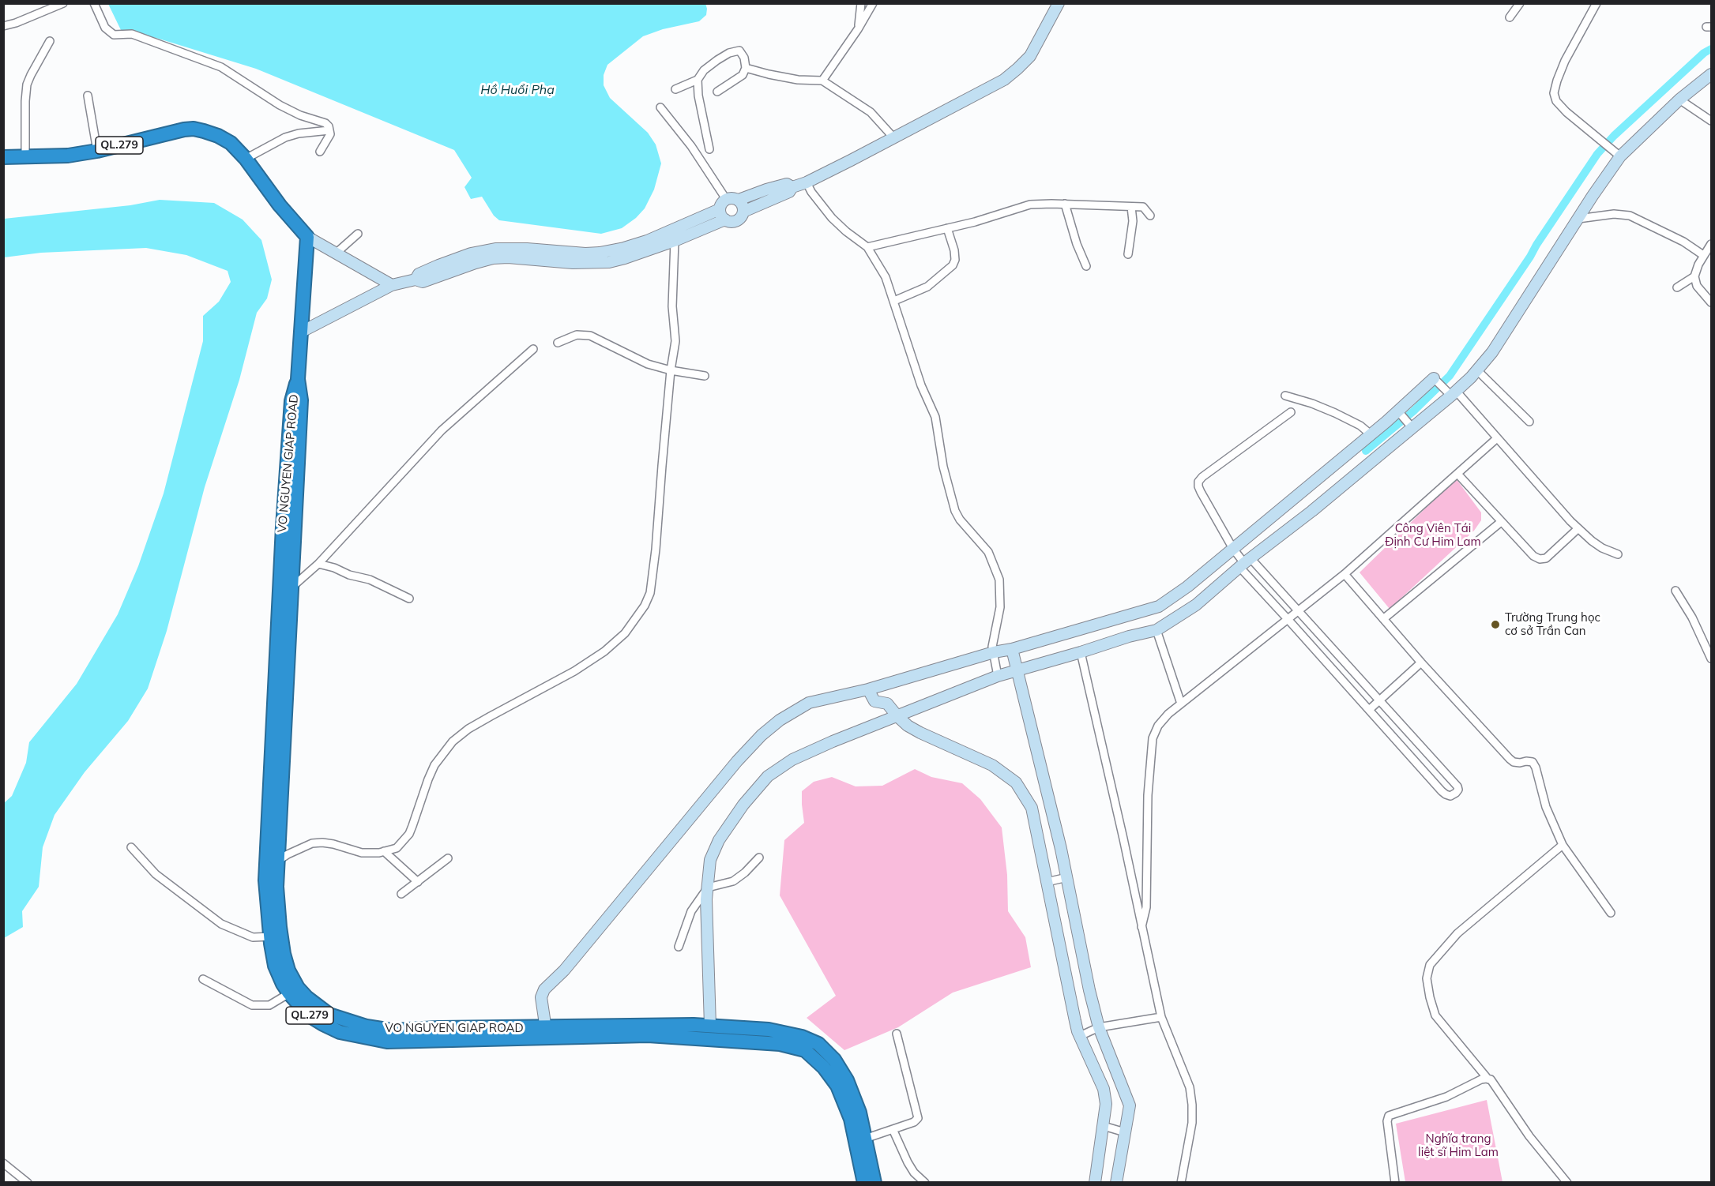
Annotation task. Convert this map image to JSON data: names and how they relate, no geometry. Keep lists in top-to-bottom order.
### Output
{
  "streets": {
    "highway": ["QL.279", "VO NGUYEN GIAP ROAD"]
  },
  "crossings": [
    ["QL.279", "VO NGUYEN GIAP ROAD"]
  ],
  "water": ["Hồ Huổi Phạ"],
  "parks": ["Công Viên Tái Định Cư Him Lam", "Nghĩa trang liệt sĩ Him Lam"],
  "places": ["Trường Trung học cơ sở Trần Can"]
}
